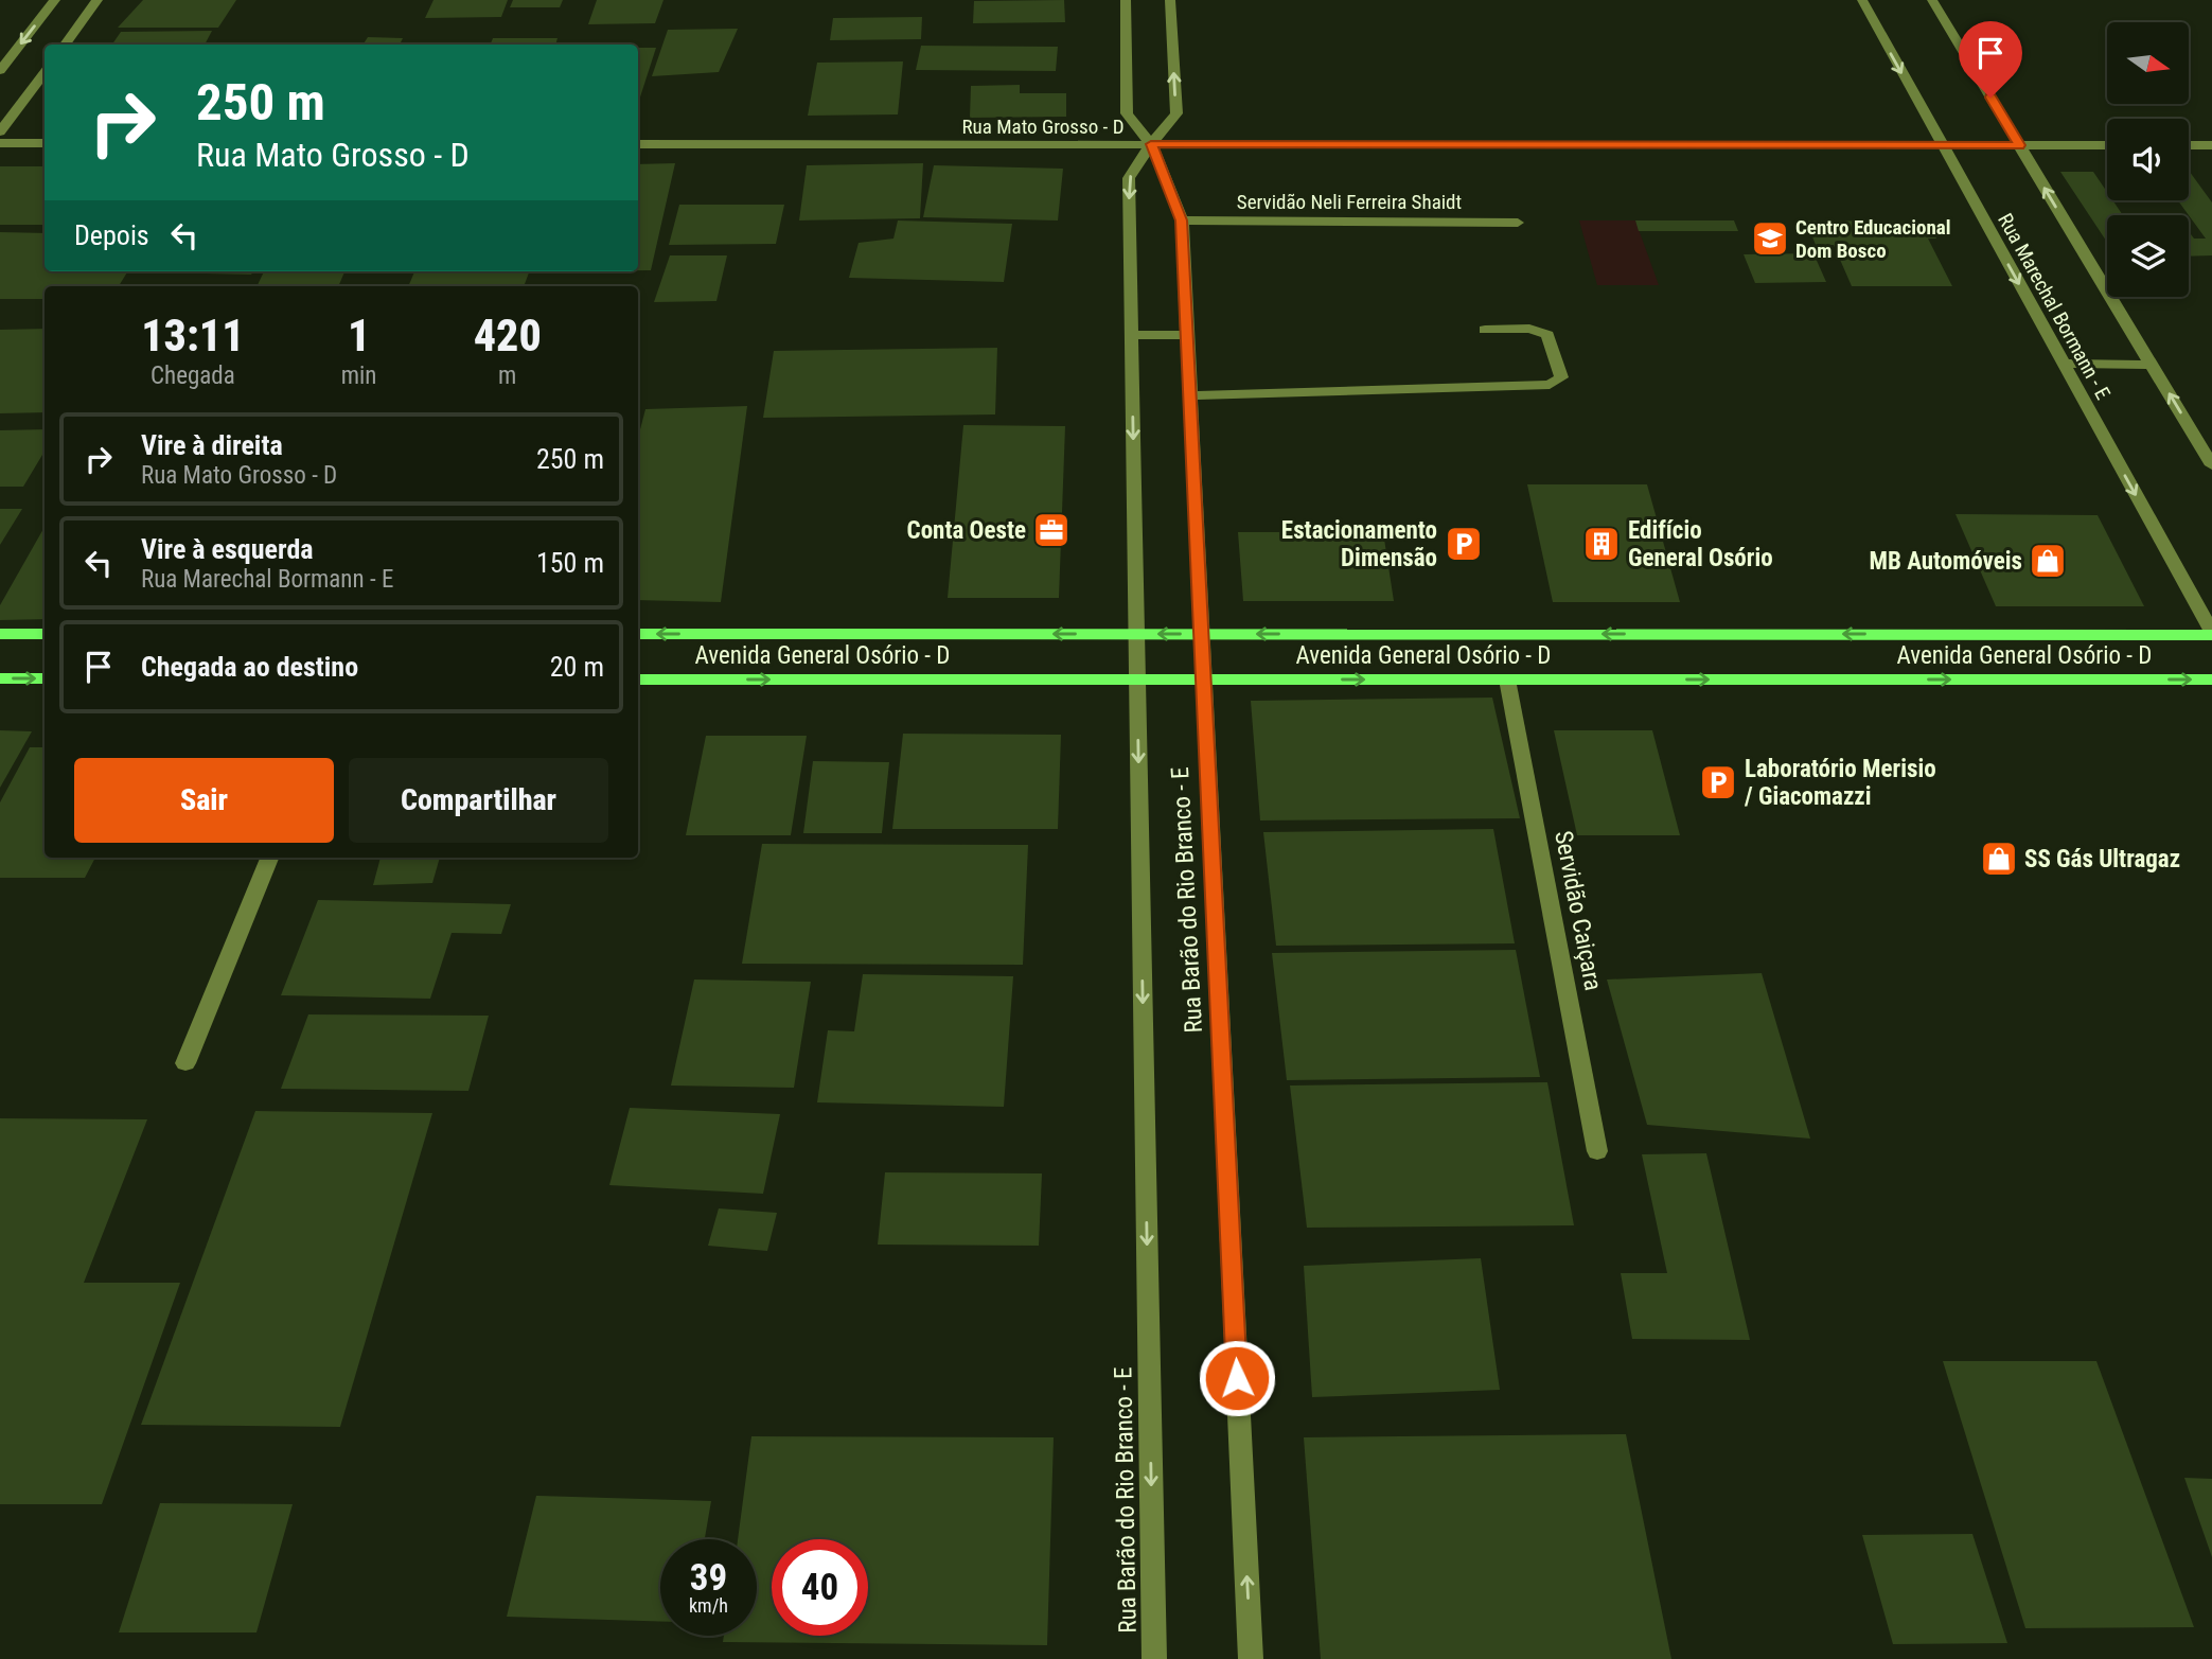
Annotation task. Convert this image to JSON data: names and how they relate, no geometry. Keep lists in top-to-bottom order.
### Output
{
  "streets": {
    "main road": ["Avenida General Osório - D"],
    "street": [
      "Rua Mato Grosso - D",
      "Servidão Neli Ferreira Shaidt",
      "Rua Marechal Bormann - E",
      "Rua Barão do Rio Branco - E",
      "Servidão Caiçara"
    ]
  },
  "crossings": [
    ["Rua Mato Grosso - D", "Rua Marechal Bormann - E"],
    ["Rua Mato Grosso - D", "Rua Barão do Rio Branco - E"],
    ["Servidão Neli Ferreira Shaidt", "Rua Barão do Rio Branco - E"],
    ["Rua Marechal Bormann - E", "Avenida General Osório - D"],
    ["Avenida General Osório - D", "Rua Barão do Rio Branco - E"],
    ["Avenida General Osório - D", "Servidão Caiçara"]
  ],
  "places": {
    "school or university": ["Centro Educacional Dom Bosco"],
    "office": ["Conta Oeste"],
    "parking": ["Estacionamento Dimensão", "Laboratório Merisio / Giacomazzi"],
    "building": ["Edifício General Osório"],
    "shop": ["MB Automóveis", "SS Gás Ultragaz"]
  },
  "north": "right",
  "page": {
    "turn": ["250 m", "Rua Mato Grosso - D"],
    "then": "Depois",
    "eta": [
      "13:11",
      "Chegada",
      "1",
      "min",
      "420",
      "m"
    ],
    "list": [
      {
        "name": "Vire à direita",
        "note": "Rua Mato Grosso - D",
        "value": "250 m"
      },
      {
        "name": "Vire à esquerda",
        "note": "Rua Marechal Bormann - E",
        "value": "150 m"
      },
      {
        "name": "Chegada ao destino",
        "value": "20 m"
      }
    ],
    "buttons": ["Sair", "Compartilhar"],
    "speed": "39 km/h",
    "limit": "40"
  }
}
